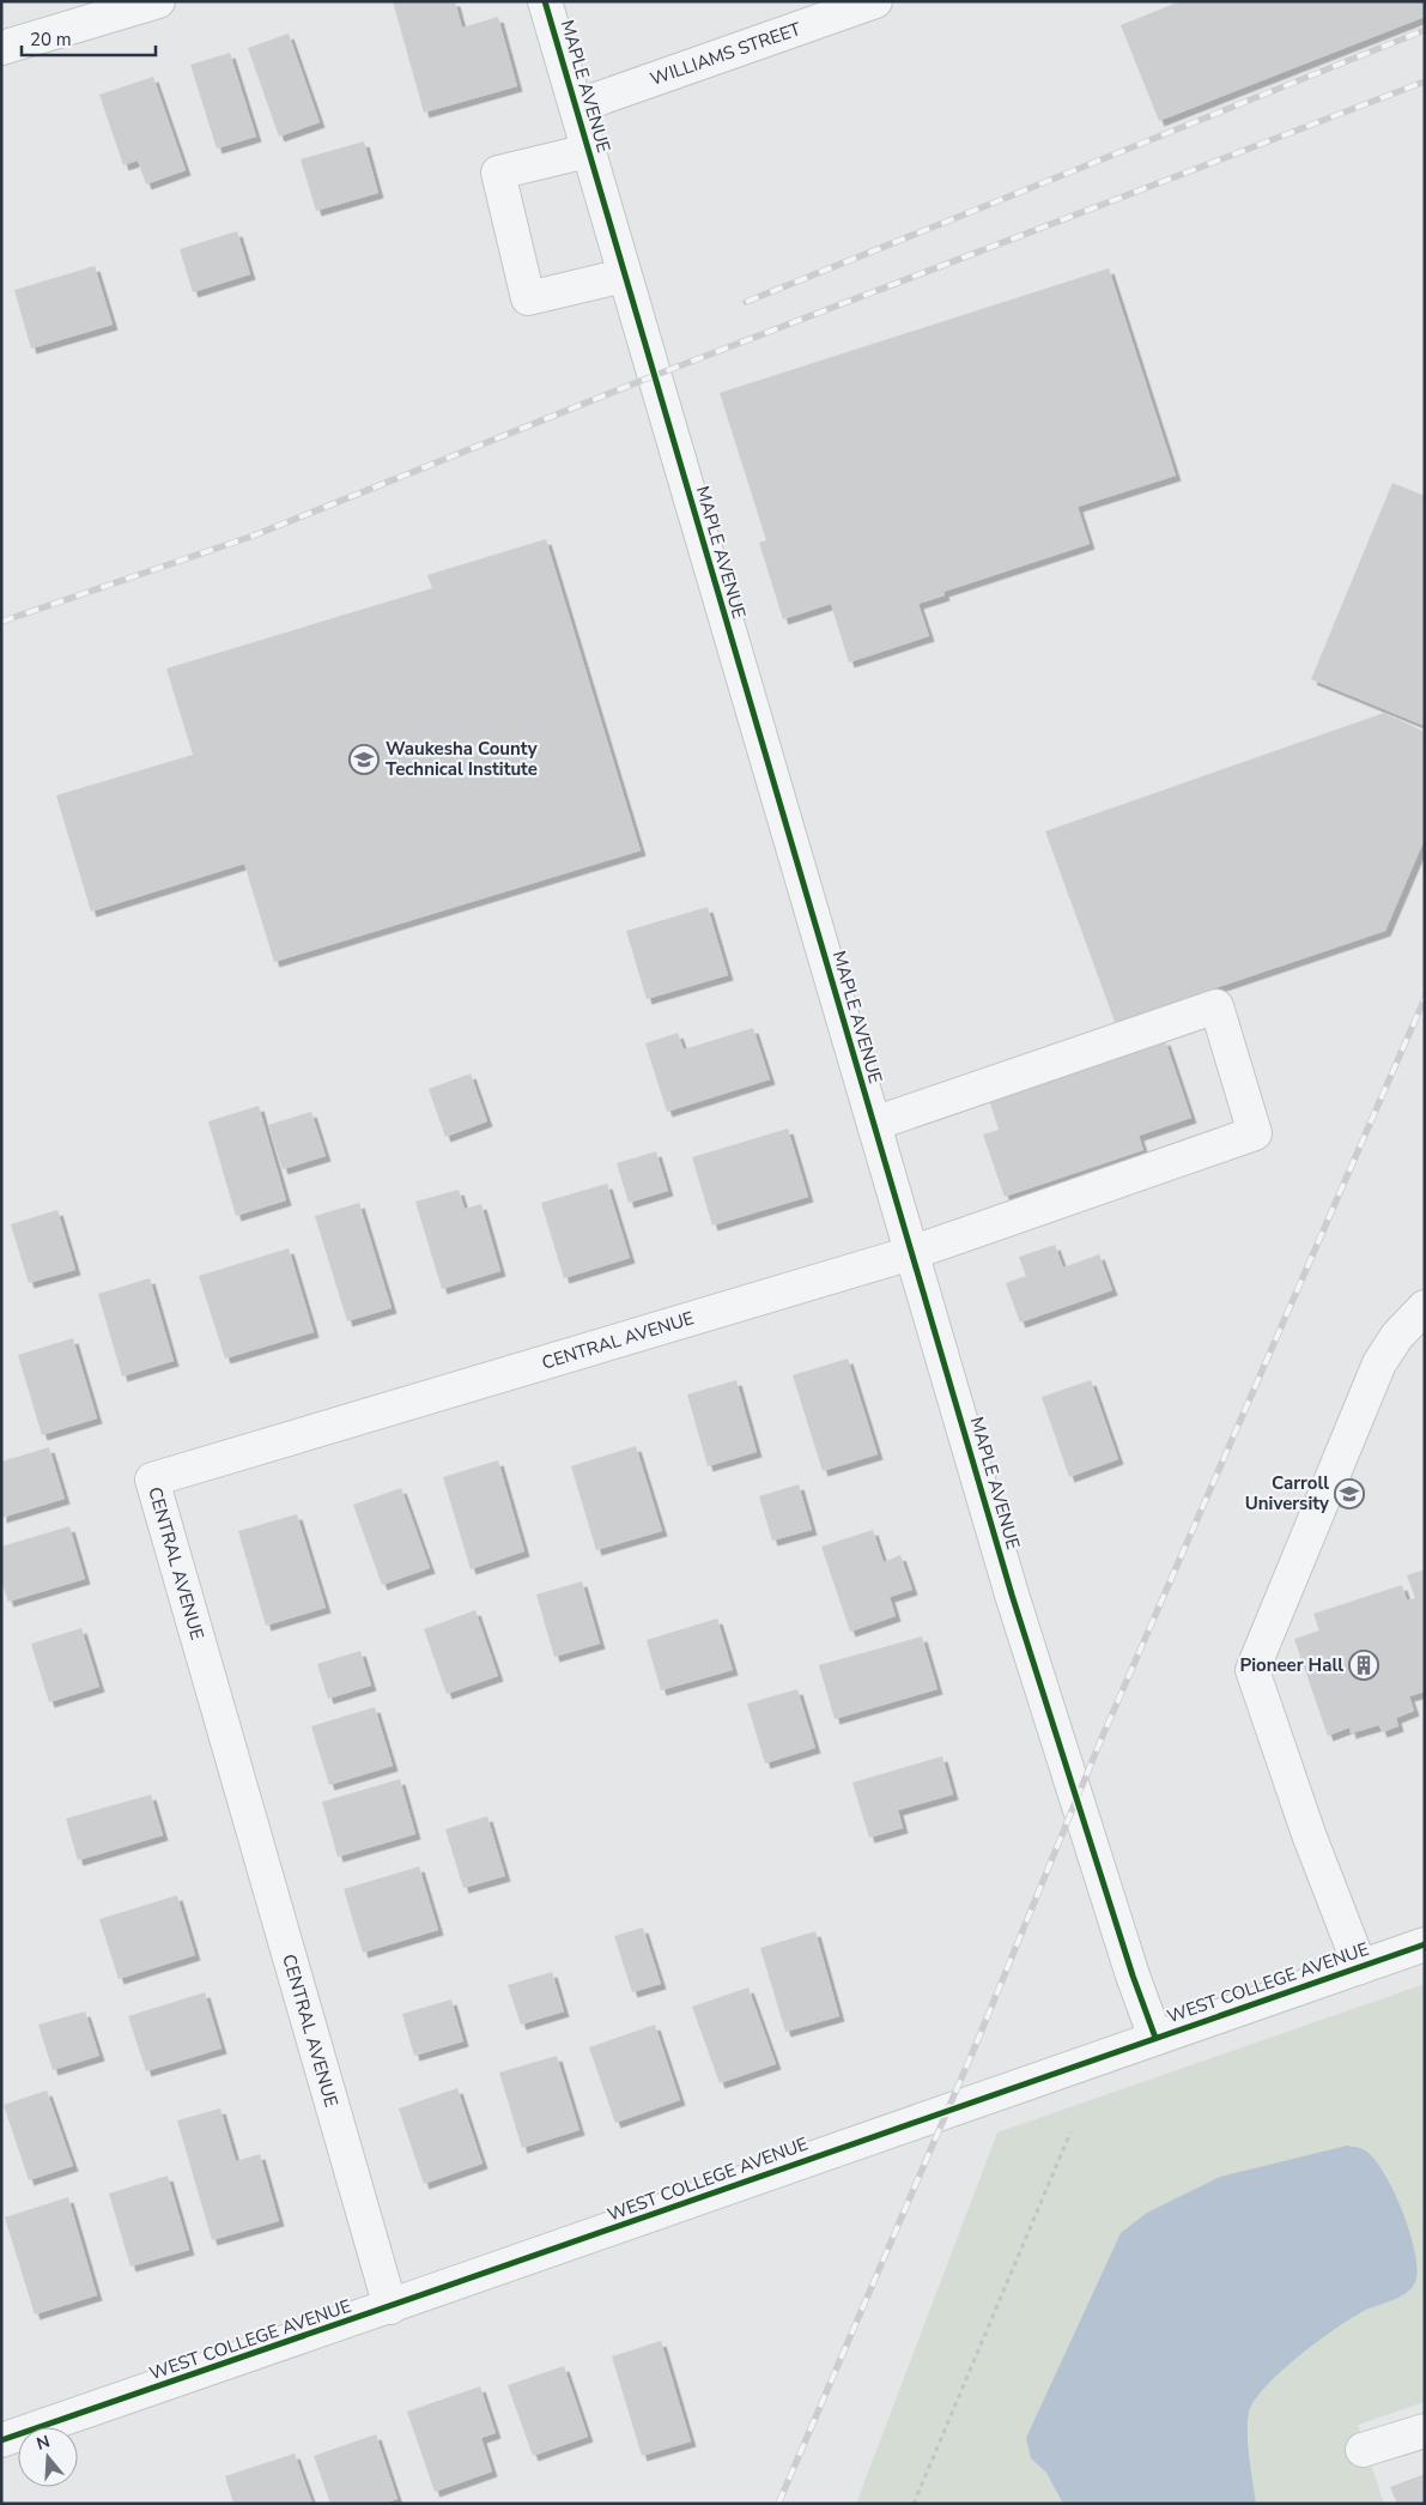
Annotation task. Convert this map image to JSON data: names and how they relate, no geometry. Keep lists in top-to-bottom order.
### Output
{
  "streets": {
    "street": [
      "WILLIAMS STREET",
      "MAPLE AVENUE",
      "CENTRAL AVENUE",
      "WEST COLLEGE AVENUE"
    ]
  },
  "crossings": [
    ["WILLIAMS STREET", "MAPLE AVENUE"],
    ["MAPLE AVENUE", "CENTRAL AVENUE"],
    ["MAPLE AVENUE", "WEST COLLEGE AVENUE"],
    ["CENTRAL AVENUE", "WEST COLLEGE AVENUE"]
  ],
  "places": {
    "school or university": ["Waukesha County Technical Institute", "Carroll University"],
    "building": ["Pioneer Hall"]
  },
  "scale_bar": "20 m",
  "north": "top"
}
